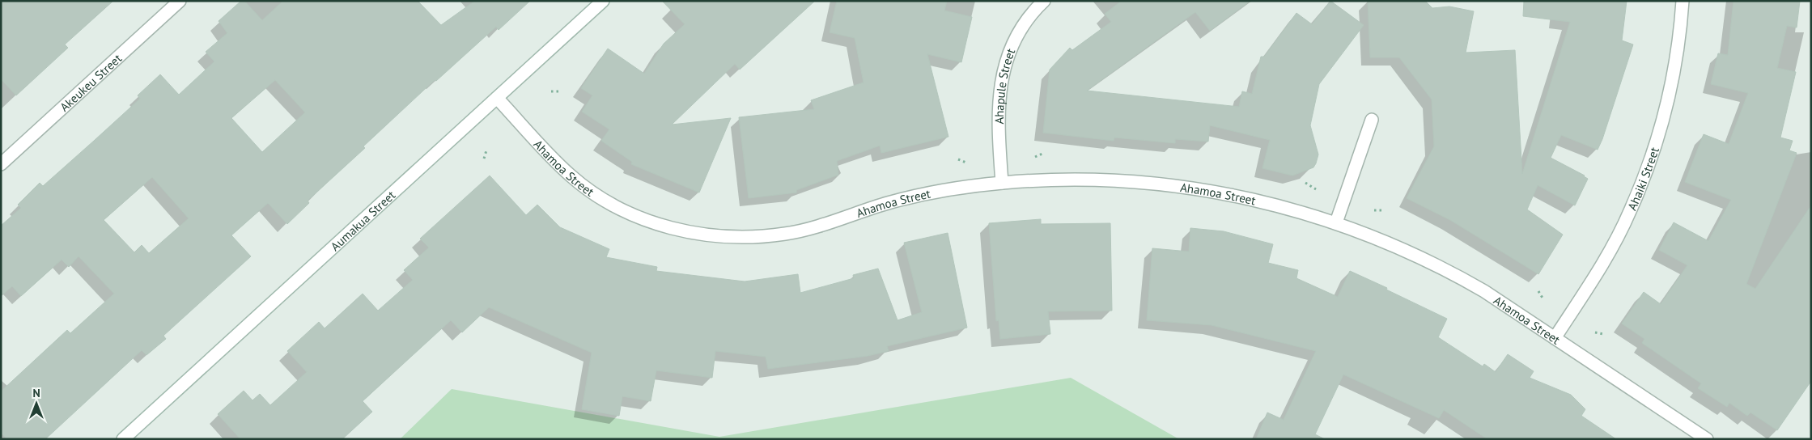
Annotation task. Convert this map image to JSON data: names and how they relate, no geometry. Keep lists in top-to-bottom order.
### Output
{
  "streets": {
    "street": [
      "Akeukeu Street",
      "Ahapule Street",
      "Ahamoa Street",
      "Ahaiki Street",
      "Aumakua Street"
    ]
  },
  "crossings": [
    ["Ahapule Street", "Ahamoa Street"],
    ["Ahamoa Street", "Ahaiki Street"],
    ["Ahamoa Street", "Aumakua Street"]
  ],
  "north": "top"
}
